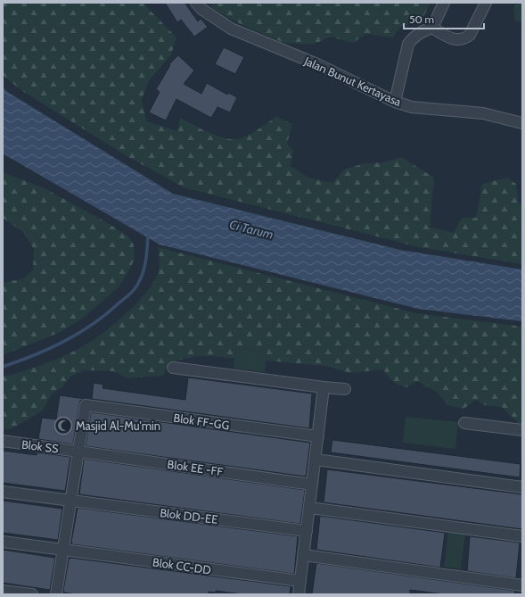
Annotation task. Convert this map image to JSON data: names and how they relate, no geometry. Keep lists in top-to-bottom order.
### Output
{
  "streets": {
    "street": [
      "Jalan Bunut Kertayasa",
      "Blok FF-GG",
      "Blok SS",
      "Blok EE -FF",
      "Blok DD-EE",
      "Blok CC-DD"
    ]
  },
  "crossings": [
    ["Blok FF-GG", "Blok SS"],
    ["Blok FF-GG", "Blok EE -FF"],
    ["Blok SS", "Blok EE -FF"]
  ],
  "water": ["Ci Tarum"],
  "places": {
    "mosque": ["Masjid Al-Mu'min"]
  },
  "scale_bar": "50 m"
}
